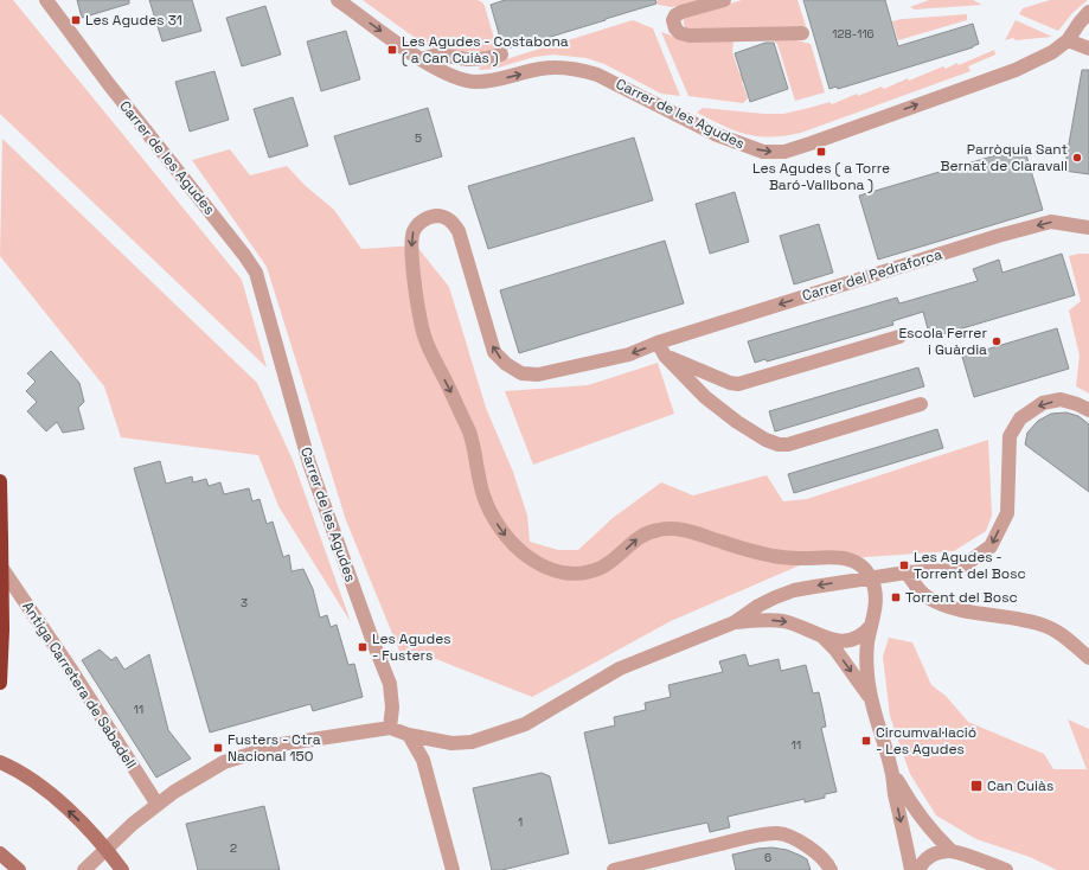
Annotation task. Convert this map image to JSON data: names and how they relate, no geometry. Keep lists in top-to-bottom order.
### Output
{
  "streets": {
    "street": ["Carrer de les Agudes", "Carrer del Pedraforca", "Antiga Carretera de Sabadell"]
  },
  "one_way": ["Carrer de les Agudes"],
  "places": {
    "transit": [
      "Les Agudes 31",
      "Les Agudes - Costabona ( a Can Cuiàs )",
      "Les Agudes ( a Torre Baró-Vallbona )",
      "Les Agudes - Torrent del Bosc",
      "Torrent del Bosc",
      "Les Agudes - Fusters",
      "Circumval·lació - Les Agudes",
      "Fusters - Ctra Nacional 150",
      "Can Cuiàs"
    ],
    "other": ["Parròquia Sant Bernat de Claravall", "Escola Ferrer i Guàrdia"]
  },
  "house_numbers": [
    "128-116",
    "5",
    "3",
    "11",
    "11",
    "1",
    "2",
    "6"
  ]
}
